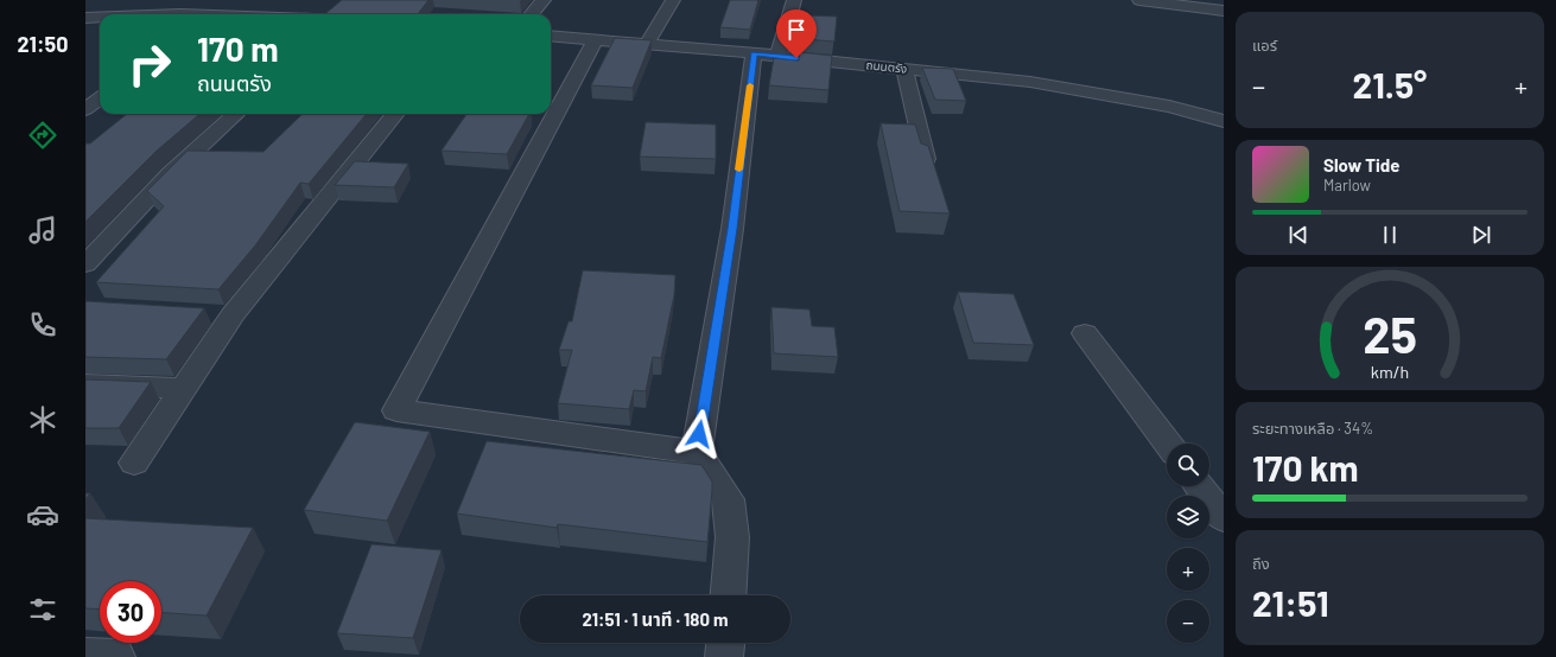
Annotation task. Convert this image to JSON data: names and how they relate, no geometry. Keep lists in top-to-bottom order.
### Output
{
  "streets": {
    "street": ["ถนนตรัง"]
  },
  "page": {
    "tabs": "21:50",
    "tile": [
      "แอร์",
      ["ระยะทางเหลือ · 34%", "170 km"],
      ["ถึง", "21:51"]
    ],
    "turn": ["170 m", "ถนนตรัง"],
    "heat": ["−", "21.5°", "+"],
    "song": ["Slow Tide", "Marlow"],
    "map_buttons": ["+", "−"],
    "limit": "30",
    "trip": "21:51 · 1 นาที · 180 m",
    "gauge": ["25", "km/h"]
  }
}
